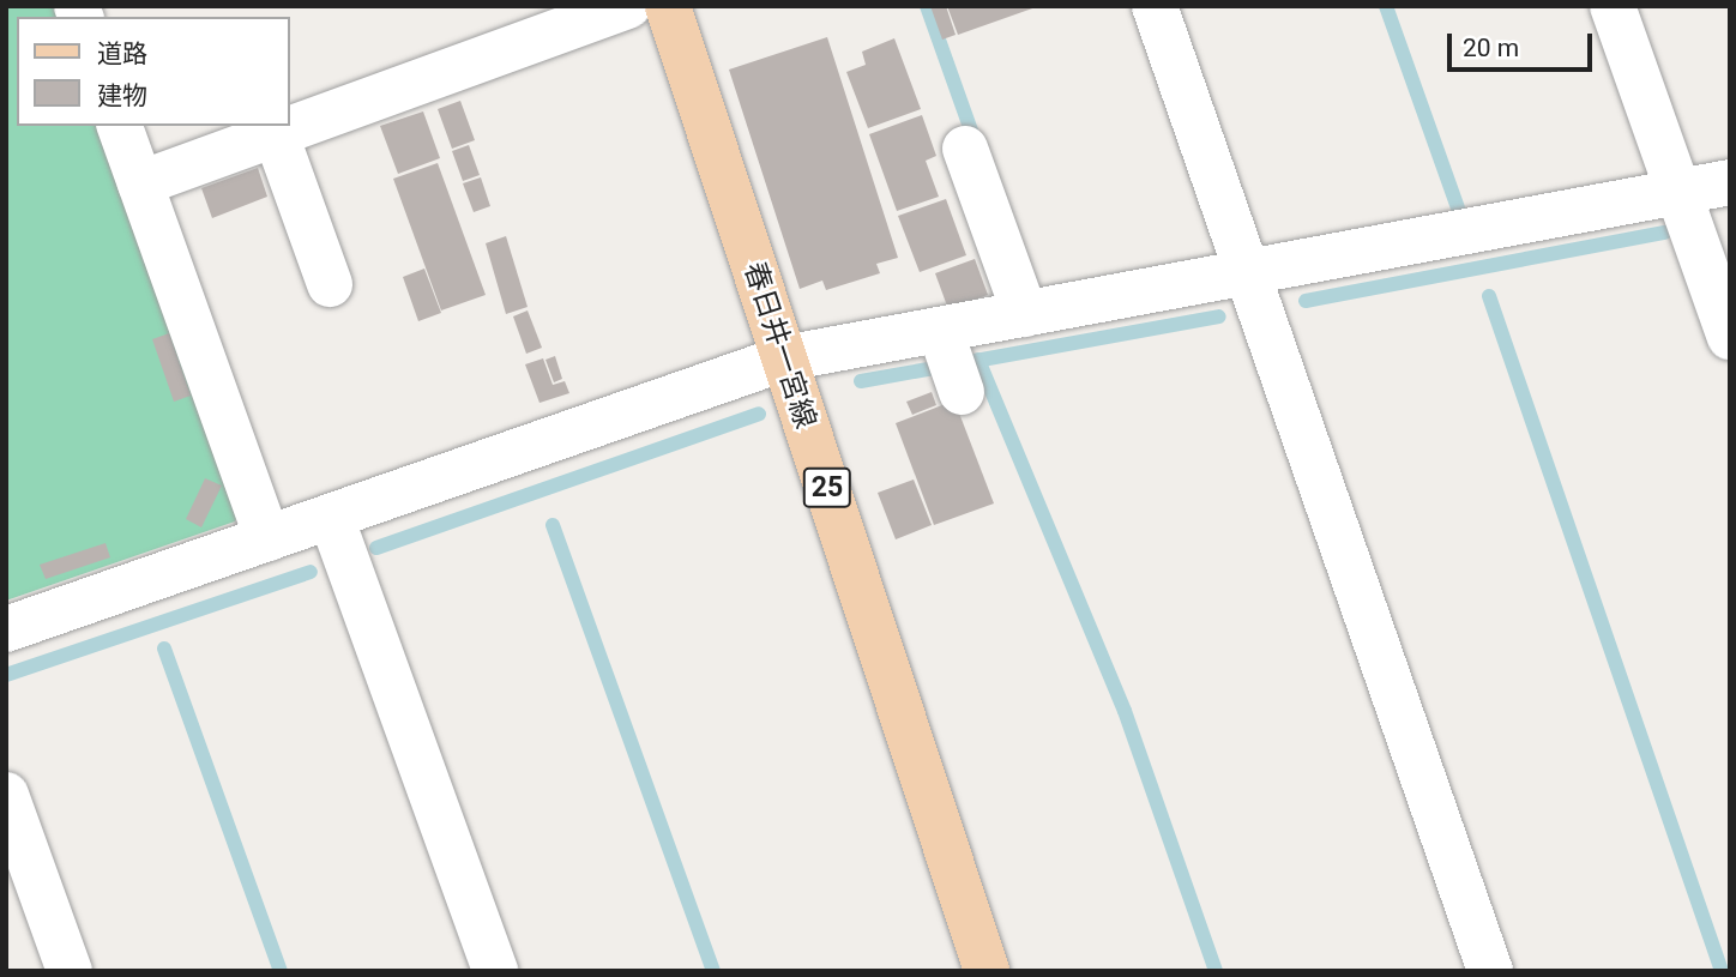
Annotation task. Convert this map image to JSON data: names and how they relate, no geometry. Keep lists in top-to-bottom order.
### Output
{
  "streets": {
    "main road": ["春日井一宮線", "25"]
  },
  "legend": ["道路", "建物"],
  "scale_bar": "20 m"
}
